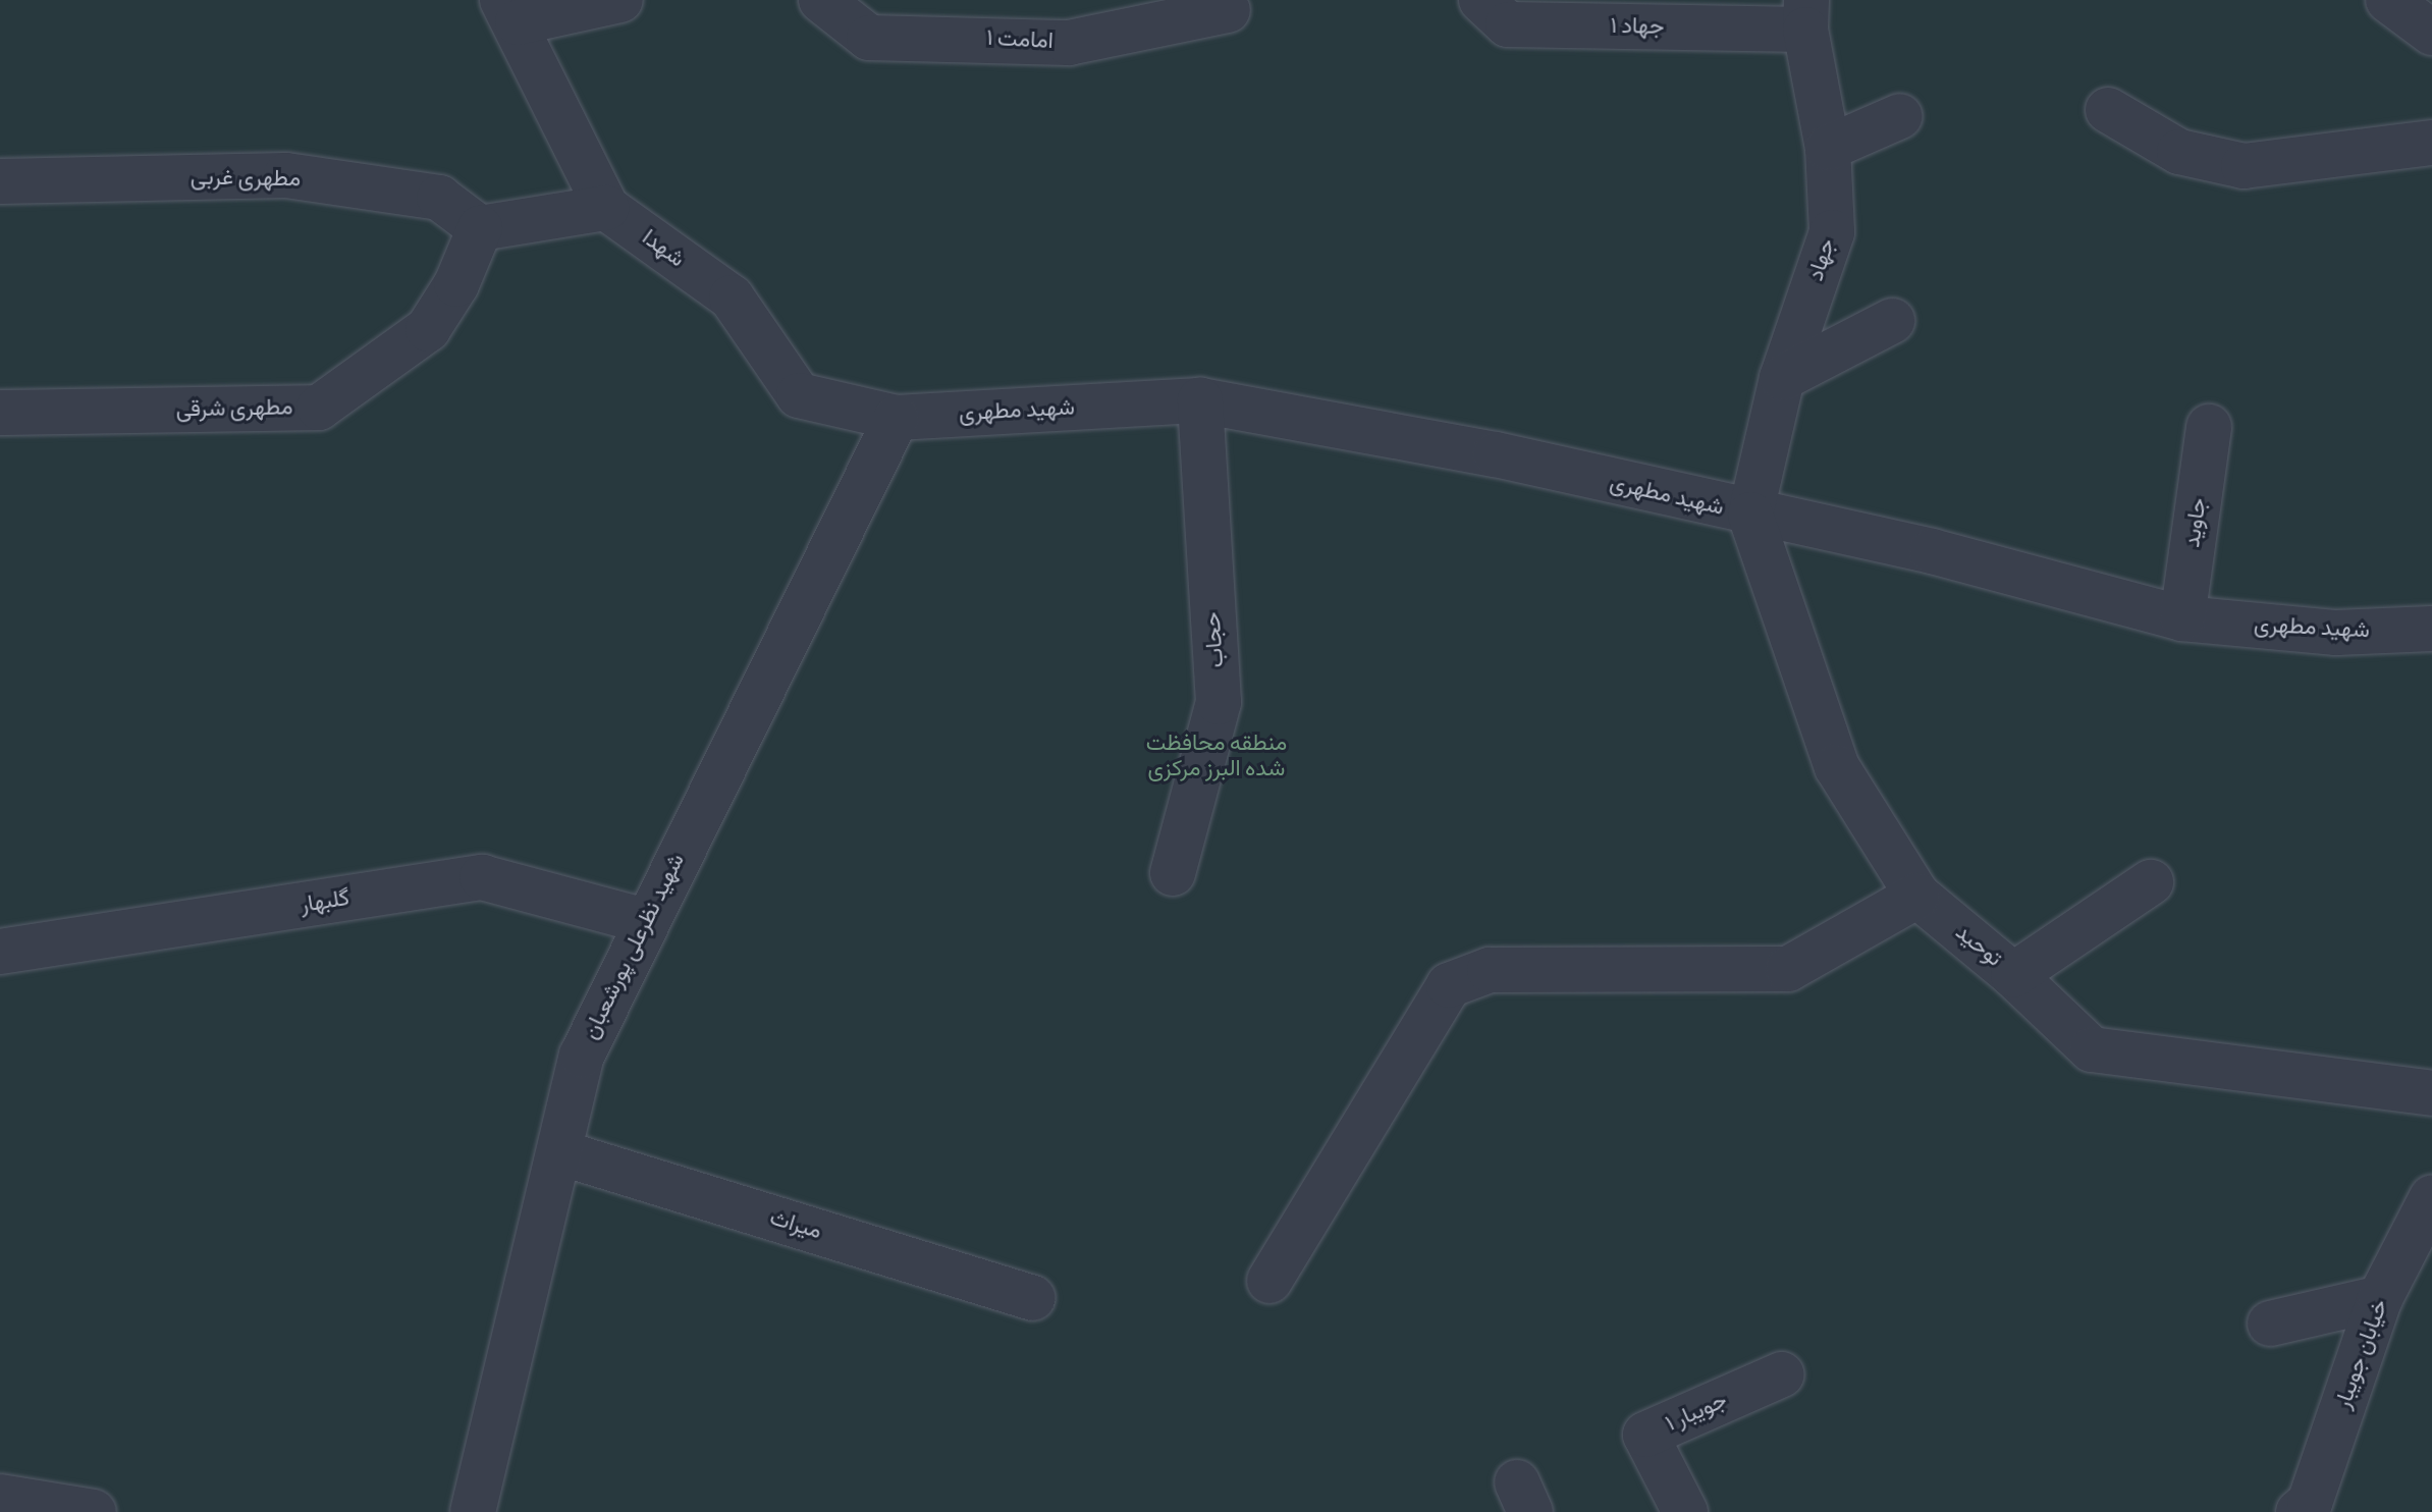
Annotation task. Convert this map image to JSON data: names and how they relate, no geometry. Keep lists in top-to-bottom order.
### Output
{
  "streets": {
    "street": [
      "جهاد ۱",
      "امامت ۱",
      "مطهری غربی",
      "شهدا",
      "جهاد",
      "مطهری شرقی",
      "شهید مطهری",
      "جاوید",
      "حجاب",
      "گلبهار",
      "توحید",
      "شهید نظرعلی پورشعبان",
      "میراث",
      "خیابان جویبار",
      "جویبار ۱"
    ]
  },
  "crossings": [
    ["جهاد ۱", "جهاد"],
    ["مطهری غربی", "مطهری شرقی"],
    ["شهدا", "شهید مطهری"],
    ["شهدا", "شهید نظرعلی پورشعبان"],
    ["جهاد", "شهید مطهری"],
    ["جهاد", "توحید"],
    ["شهید مطهری", "جاوید"],
    ["شهید مطهری", "حجاب"],
    ["شهید مطهری", "توحید"],
    ["شهید مطهری", "شهید نظرعلی پورشعبان"],
    ["گلبهار", "شهید نظرعلی پورشعبان"],
    ["شهید نظرعلی پورشعبان", "میراث"]
  ],
  "parks": ["منطقه محافظت شده البرز مرکزی"]
}
